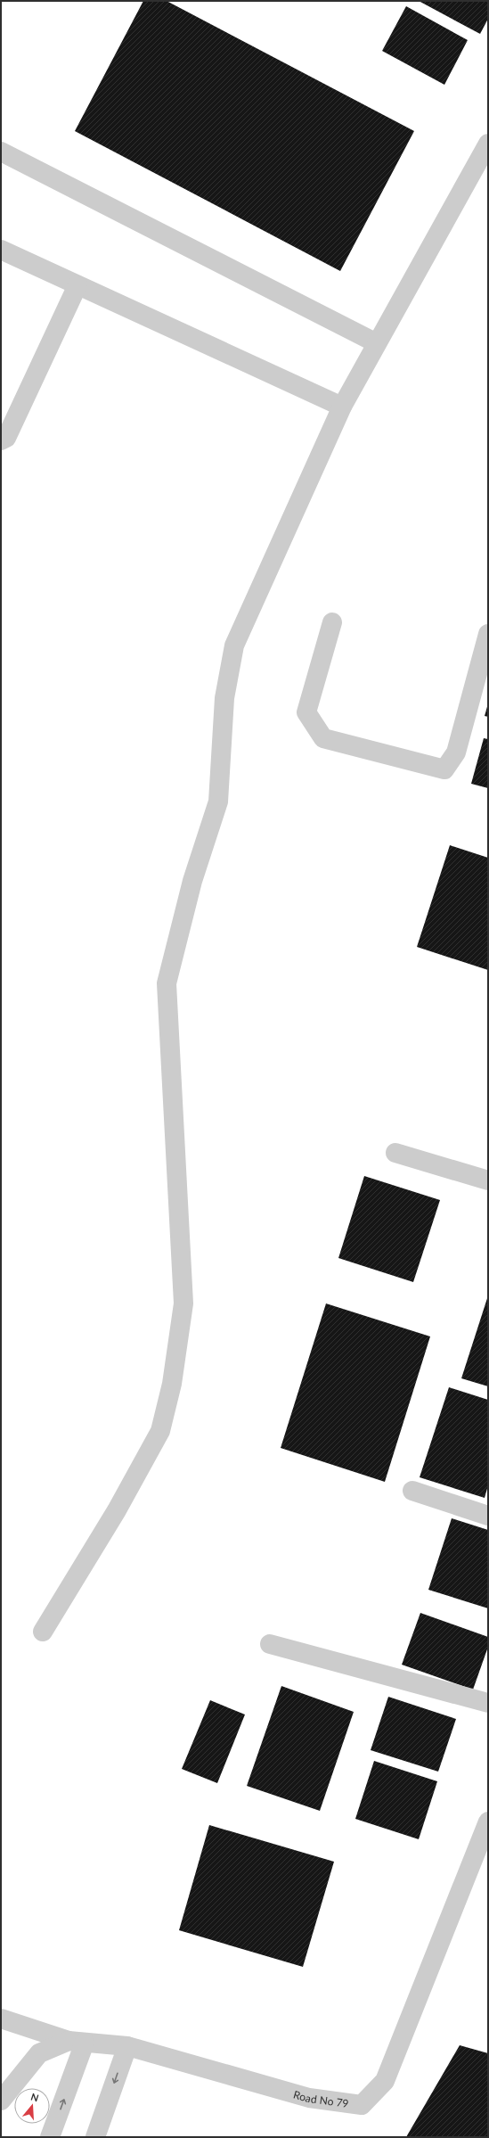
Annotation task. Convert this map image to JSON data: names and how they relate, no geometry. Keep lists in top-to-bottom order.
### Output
{
  "streets": {
    "street": ["Road No 79"]
  },
  "north": "top"
}
